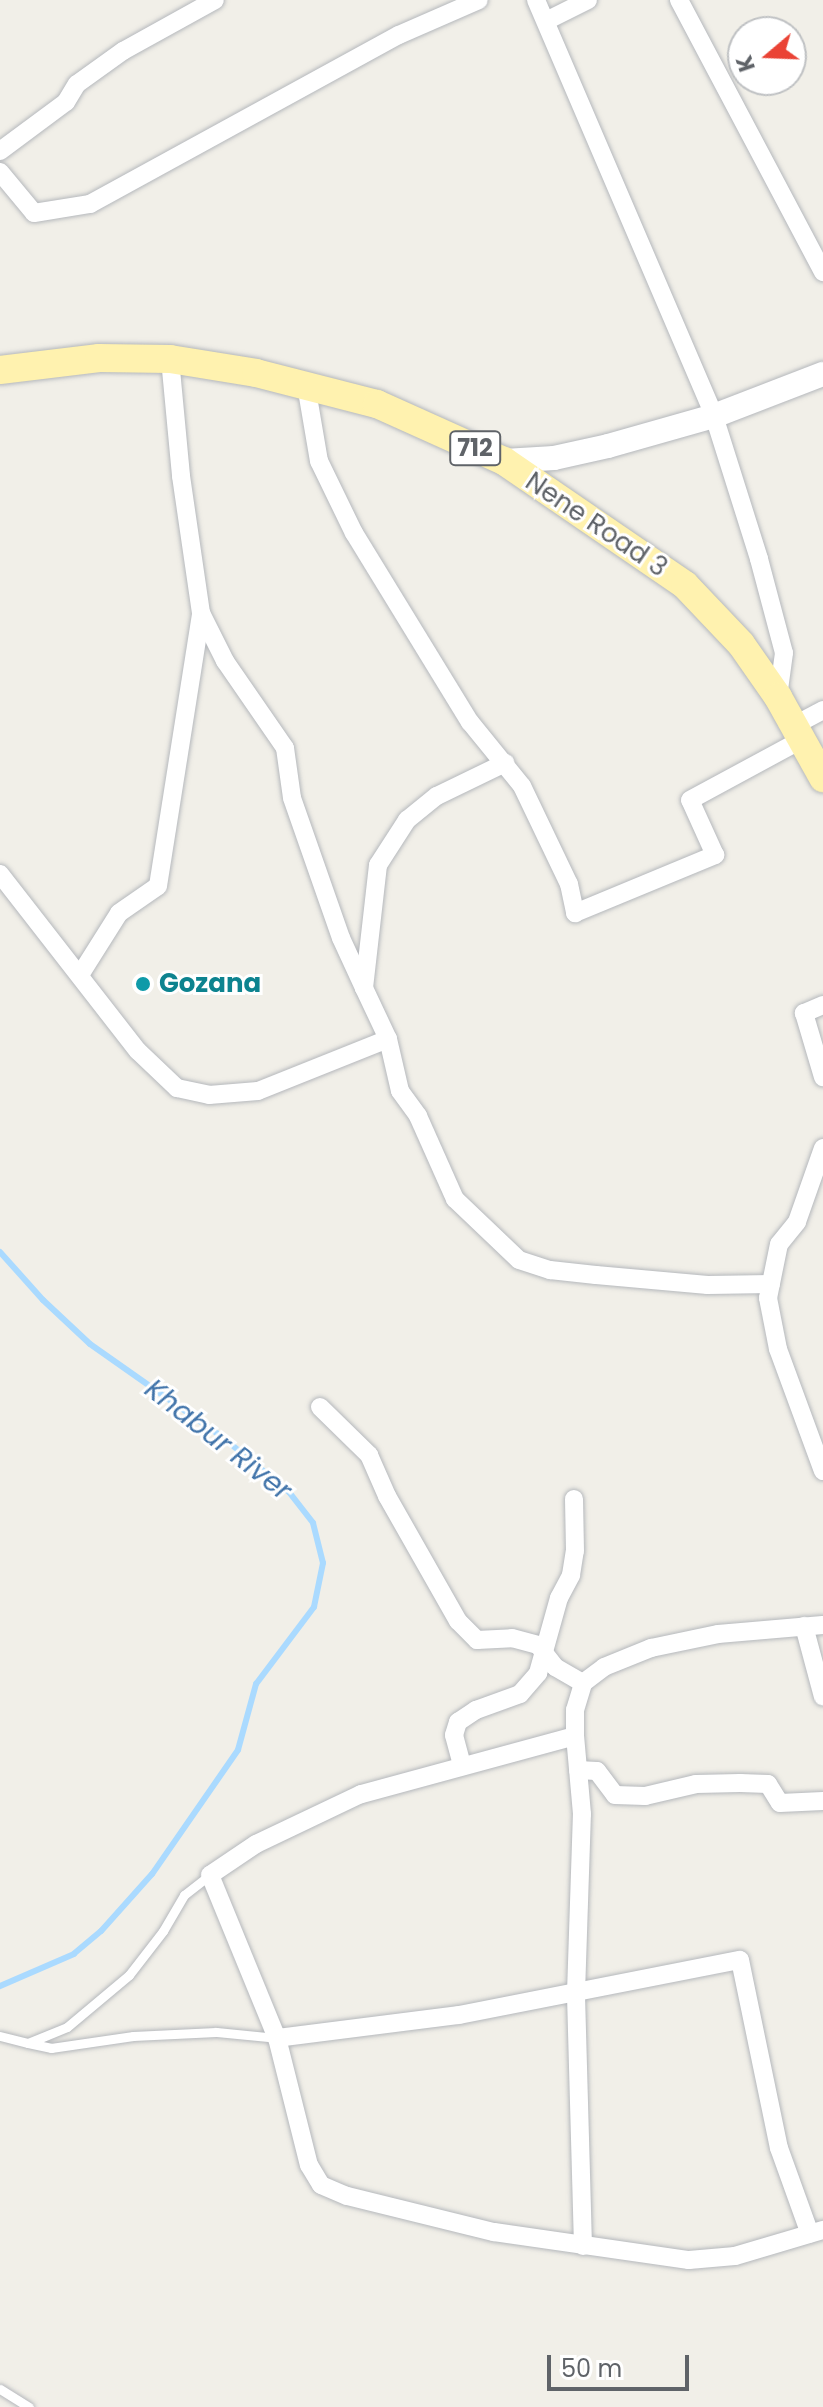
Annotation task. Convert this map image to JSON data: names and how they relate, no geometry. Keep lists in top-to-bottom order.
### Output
{
  "streets": {
    "main road": ["712", "Nene Road 3"]
  },
  "water": ["Khabur River"],
  "places": ["Gozana"],
  "scale_bar": "50 m",
  "north": "left"
}
